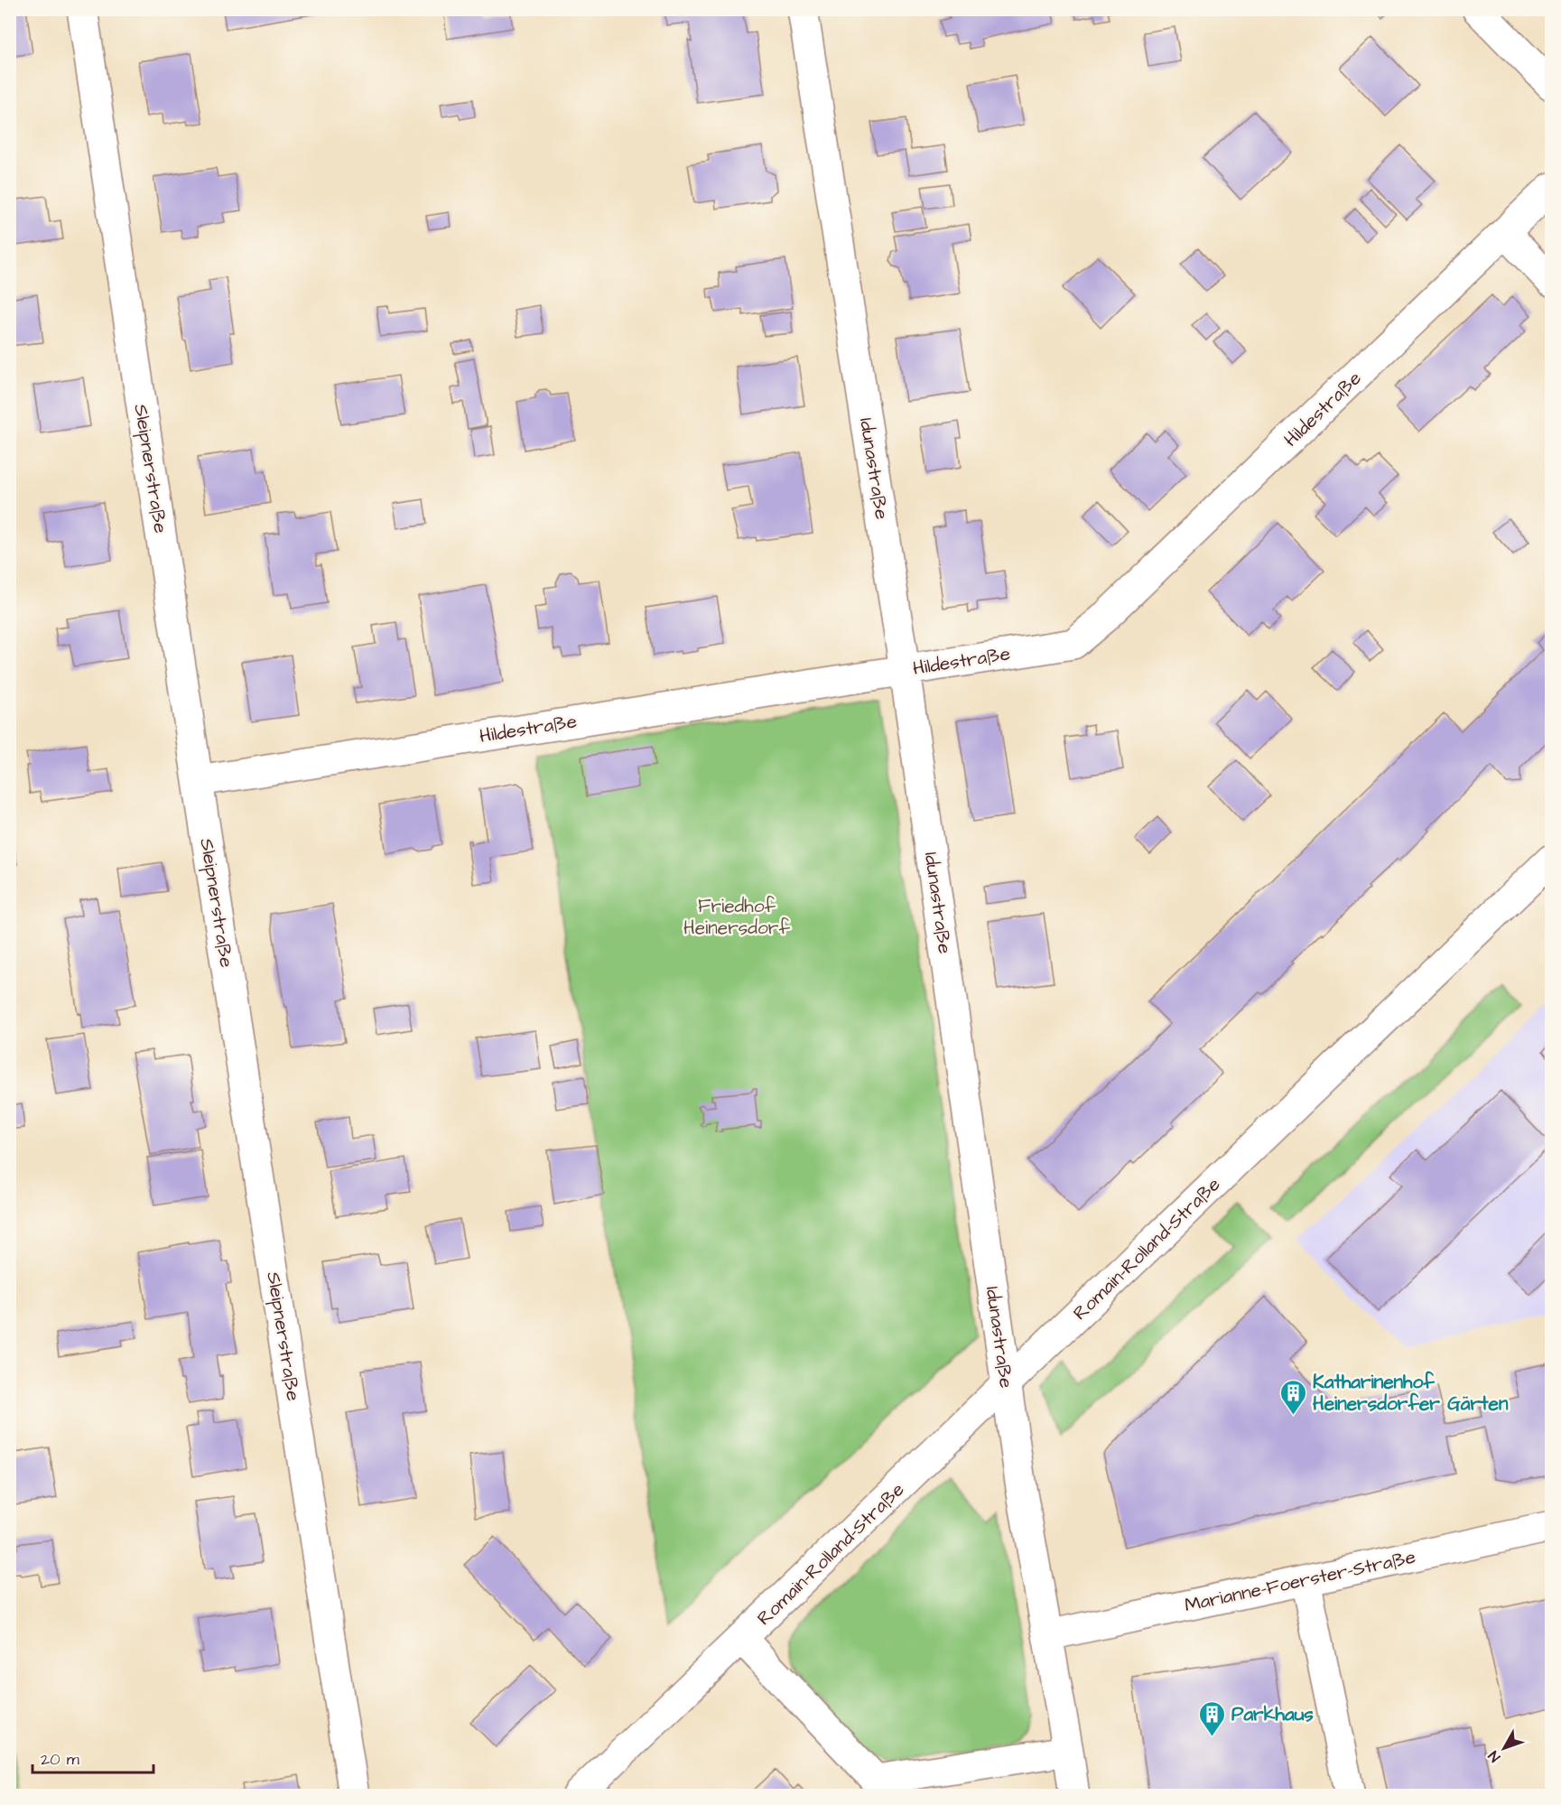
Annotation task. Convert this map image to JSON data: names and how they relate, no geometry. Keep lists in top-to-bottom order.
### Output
{
  "streets": {
    "street": [
      "Hildestraße",
      "Sleipnerstraße",
      "Idunastraße",
      "Romain-Rolland-Straße",
      "Marianne-Foerster-Straße"
    ]
  },
  "crossings": [
    ["Hildestraße", "Sleipnerstraße"],
    ["Hildestraße", "Idunastraße"],
    ["Idunastraße", "Romain-Rolland-Straße"],
    ["Idunastraße", "Marianne-Foerster-Straße"]
  ],
  "parks": ["Friedhof Heinersdorf"],
  "places": {
    "building": ["Katharinenhof Heinersdorfer Gärten", "Parkhaus"]
  },
  "scale_bar": "20 m",
  "north": "bottom left"
}
